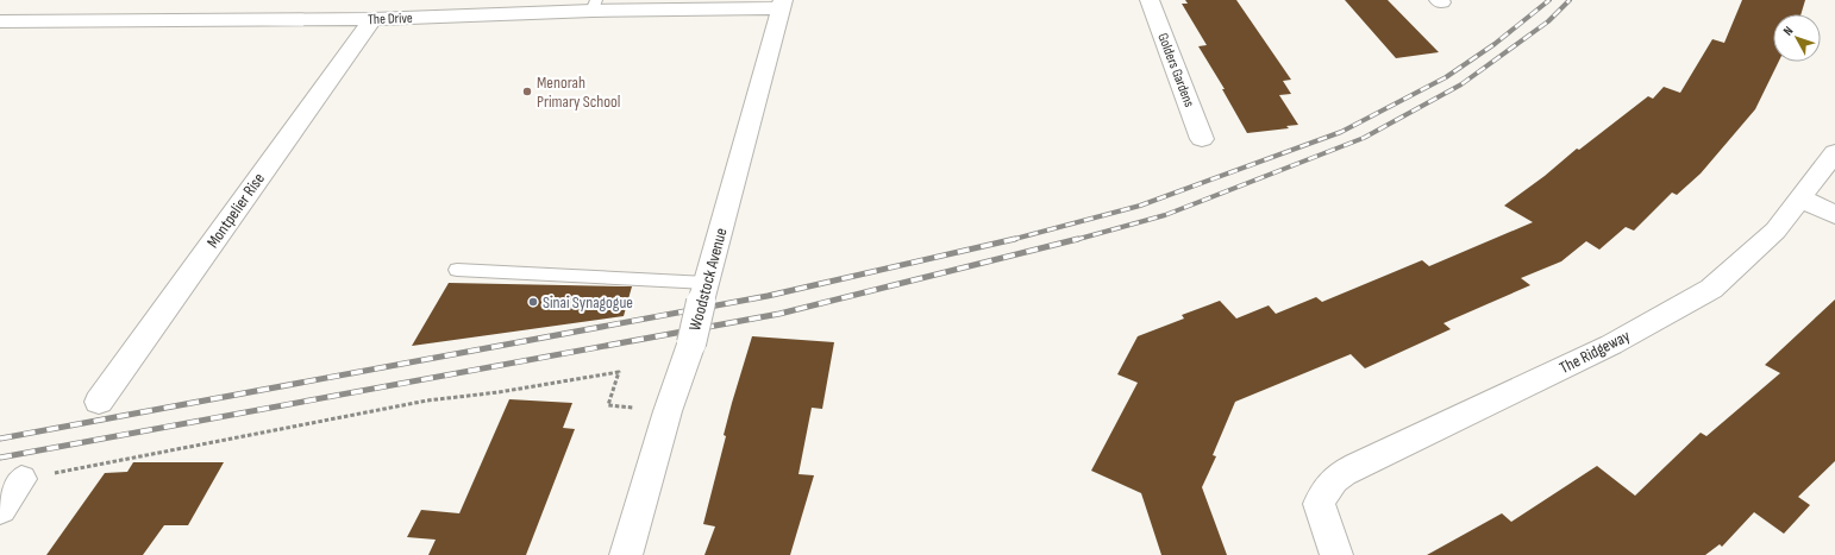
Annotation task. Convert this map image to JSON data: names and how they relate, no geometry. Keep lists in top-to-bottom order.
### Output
{
  "streets": {
    "street": [
      "The Drive",
      "Golders Gardens",
      "Montpelier Rise",
      "Woodstock Avenue",
      "The Ridgeway"
    ]
  },
  "crossings": [
    ["The Drive", "Montpelier Rise"],
    ["The Drive", "Woodstock Avenue"]
  ],
  "places": ["Menorah Primary School", "Sinai Synagogue"],
  "north": "top left"
}
